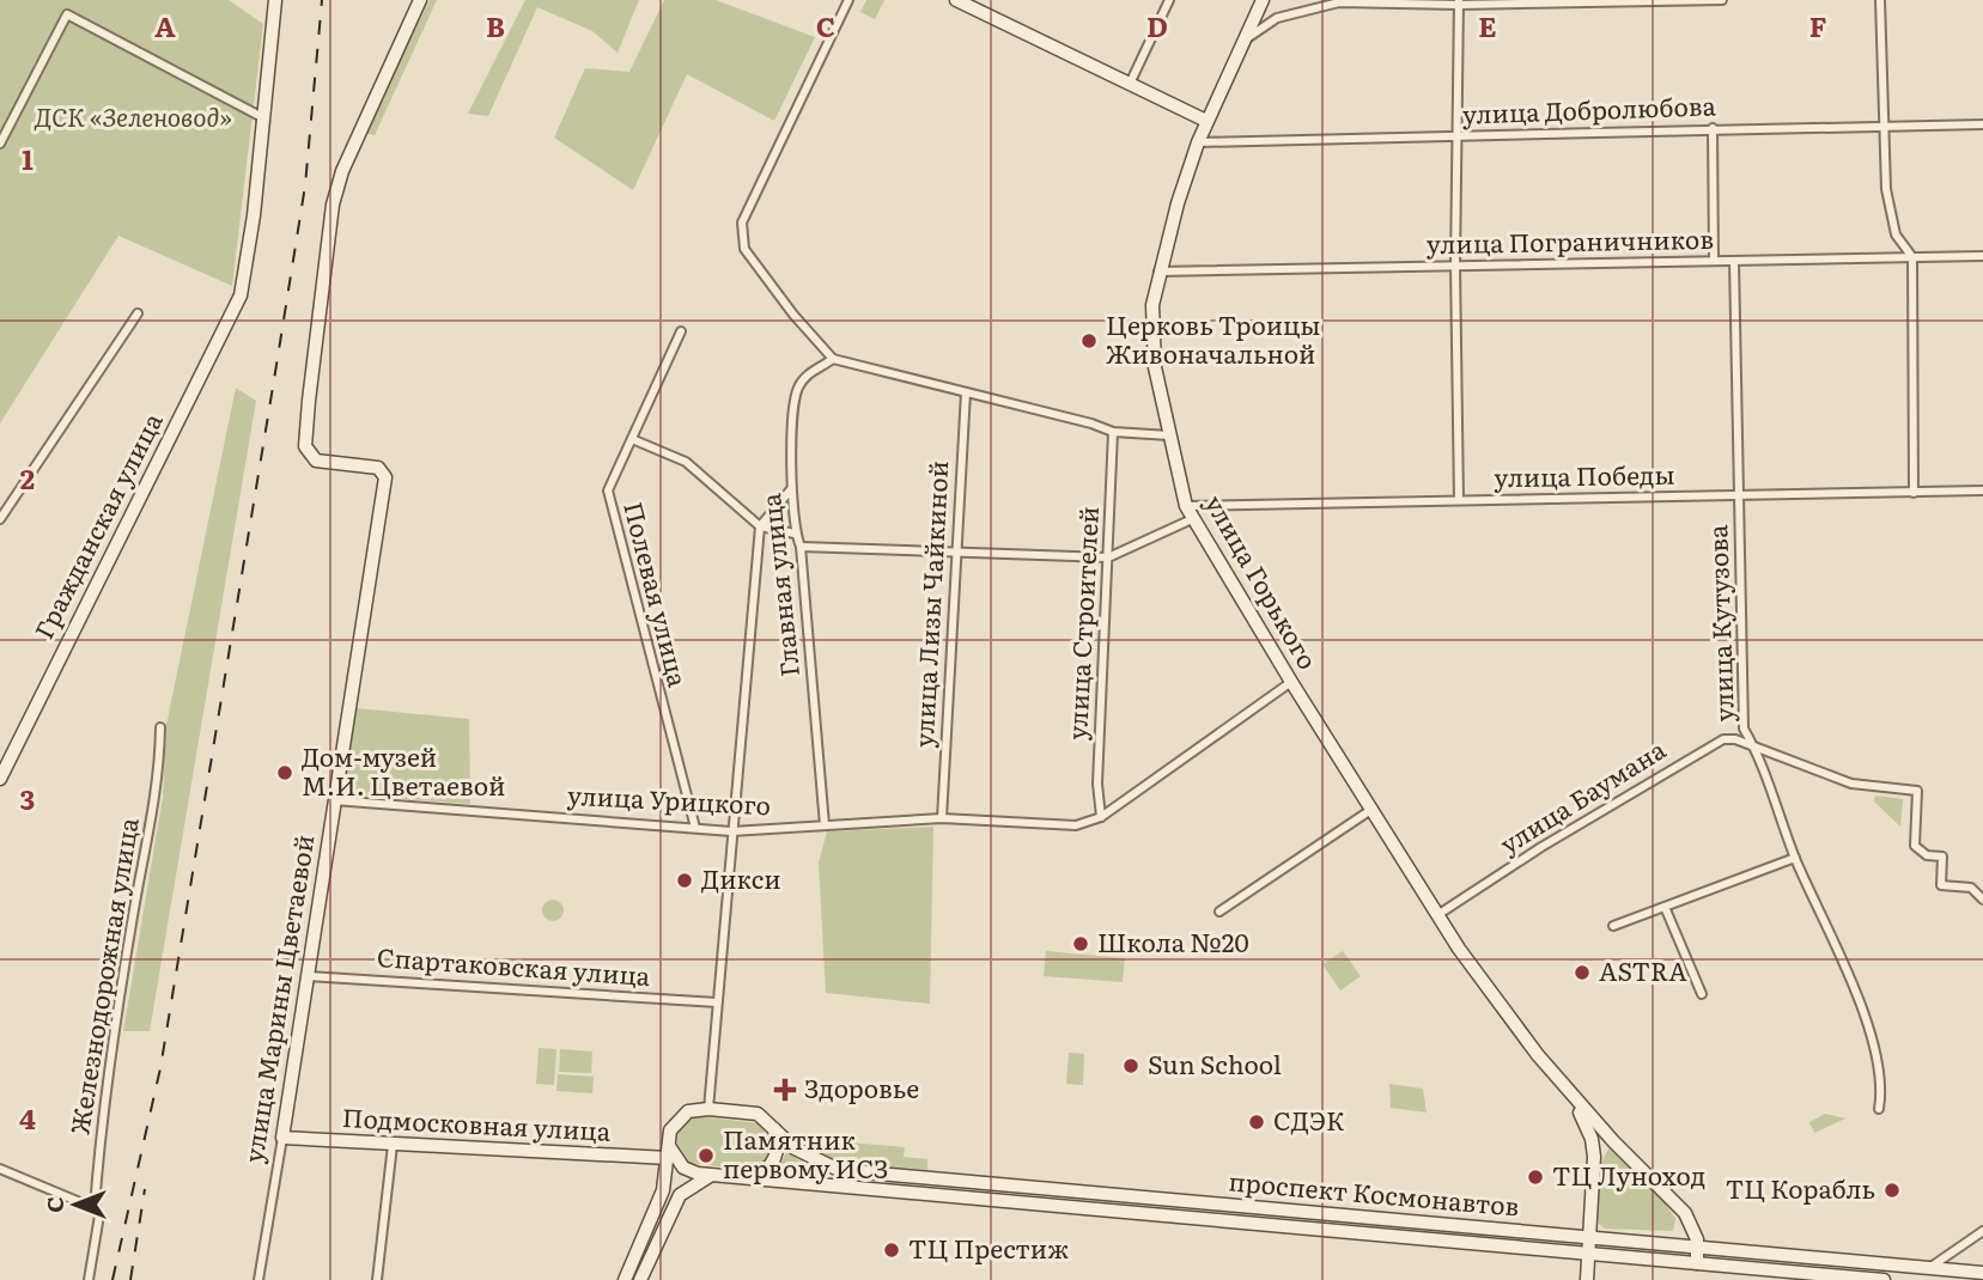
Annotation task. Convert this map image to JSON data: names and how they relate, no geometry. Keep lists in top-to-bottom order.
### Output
{
  "streets": {
    "main road": [
      "Гражданская улица",
      "улица Горького",
      "улица Марины Цветаевой",
      "Подмосковная улица",
      "проспект Космонавтов"
    ],
    "street": [
      "улица Добролюбова",
      "улица Пограничников",
      "улица Победы",
      "Главная улица",
      "Полевая улица",
      "улица Лизы Чайкиной",
      "улица Строителей",
      "улица Кутузова",
      "улица Баумана",
      "улица Урицкого",
      "Спартаковская улица",
      "Железнодорожная улица"
    ]
  },
  "crossings": [
    ["улица Добролюбова", "улица Горького"],
    ["улица Пограничников", "улица Горького"],
    ["улица Пограничников", "улица Кутузова"],
    ["улица Победы", "улица Горького"],
    ["улица Победы", "улица Кутузова"],
    ["улица Горького", "улица Баумана"],
    ["Главная улица", "улица Урицкого"],
    ["Полевая улица", "улица Урицкого"],
    ["улица Лизы Чайкиной", "улица Урицкого"],
    ["улица Строителей", "улица Урицкого"],
    ["улица Кутузова", "улица Баумана"],
    ["улица Урицкого", "улица Марины Цветаевой"],
    ["Спартаковская улица", "улица Марины Цветаевой"],
    ["улица Марины Цветаевой", "Подмосковная улица"],
    ["Подмосковная улица", "проспект Космонавтов"]
  ],
  "parks": ["ДСК «Зеленовод»"],
  "places": {
    "other": [
      "Церковь Троицы Живоначальной",
      "Дом-музей М.И. Цветаевой",
      "Дикси",
      "Школа №20",
      "ASTRA",
      "Sun School",
      "СДЭК",
      "Памятник первому ИСЗ",
      "ТЦ Луноход",
      "ТЦ Корабль",
      "ТЦ Престиж"
    ],
    "health": ["Здоровье"]
  },
  "north": "left",
  "grid": {
    "columns": [
      "A",
      "B",
      "C",
      "D",
      "E",
      "F"
    ],
    "rows": [
      "1",
      "2",
      "3",
      "4"
    ]
  }
}
